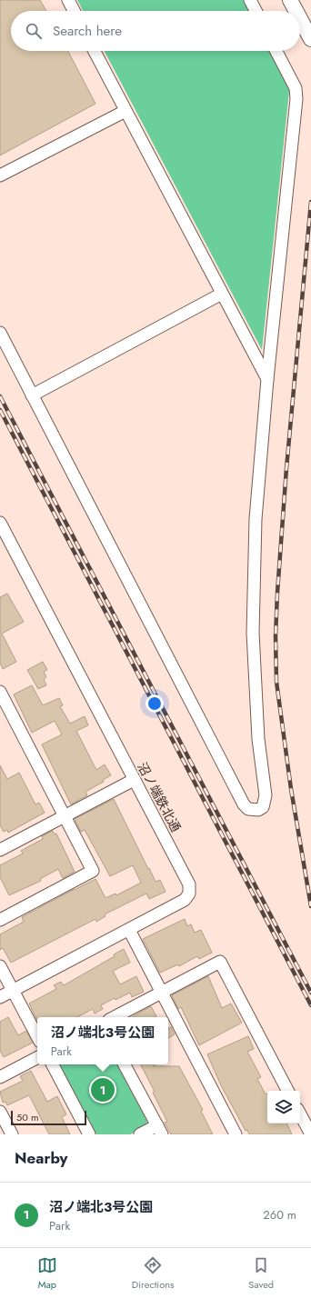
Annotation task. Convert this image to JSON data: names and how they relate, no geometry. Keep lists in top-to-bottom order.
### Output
{
  "streets": {
    "street": ["沼ノ端鉄北通"]
  },
  "scale_bar": "50 m",
  "page": {
    "search": "Search here",
    "popup": ["沼ノ端北3号公園", "Park"],
    "pins": "1",
    "scale": "50 m",
    "heading": "Nearby",
    "list": [
      {
        "mark": "1",
        "name": "沼ノ端北3号公園",
        "note": "Park",
        "value": "260 m"
      }
    ],
    "nav": ["Map", "Directions", "Saved"]
  }
}
